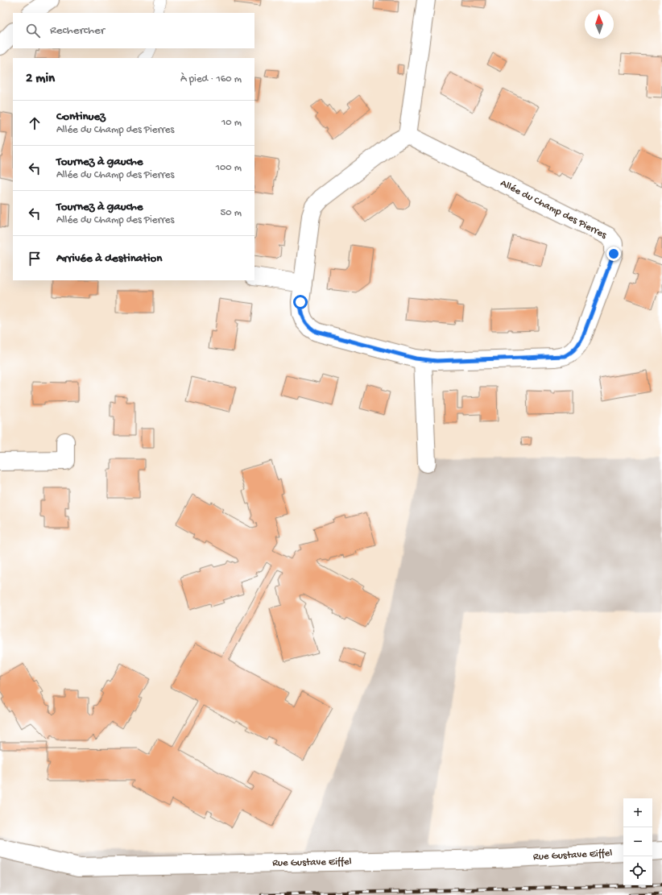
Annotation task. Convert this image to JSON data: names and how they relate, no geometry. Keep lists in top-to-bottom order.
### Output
{
  "streets": {
    "street": ["Allée du Champ des Pierres", "Rue Gustave Eiffel"]
  },
  "north": "top",
  "page": {
    "search": "Rechercher",
    "heading": ["2 min", "À pied · 160 m"],
    "list": [
      ["Continuez", "Allée du Champ des Pierres", "10 m"],
      ["Tournez à gauche", "Allée du Champ des Pierres", "100 m"],
      ["Tournez à gauche", "Allée du Champ des Pierres", "50 m"],
      "Arrivée à destination"
    ],
    "map_buttons": ["+", "−"]
  }
}
